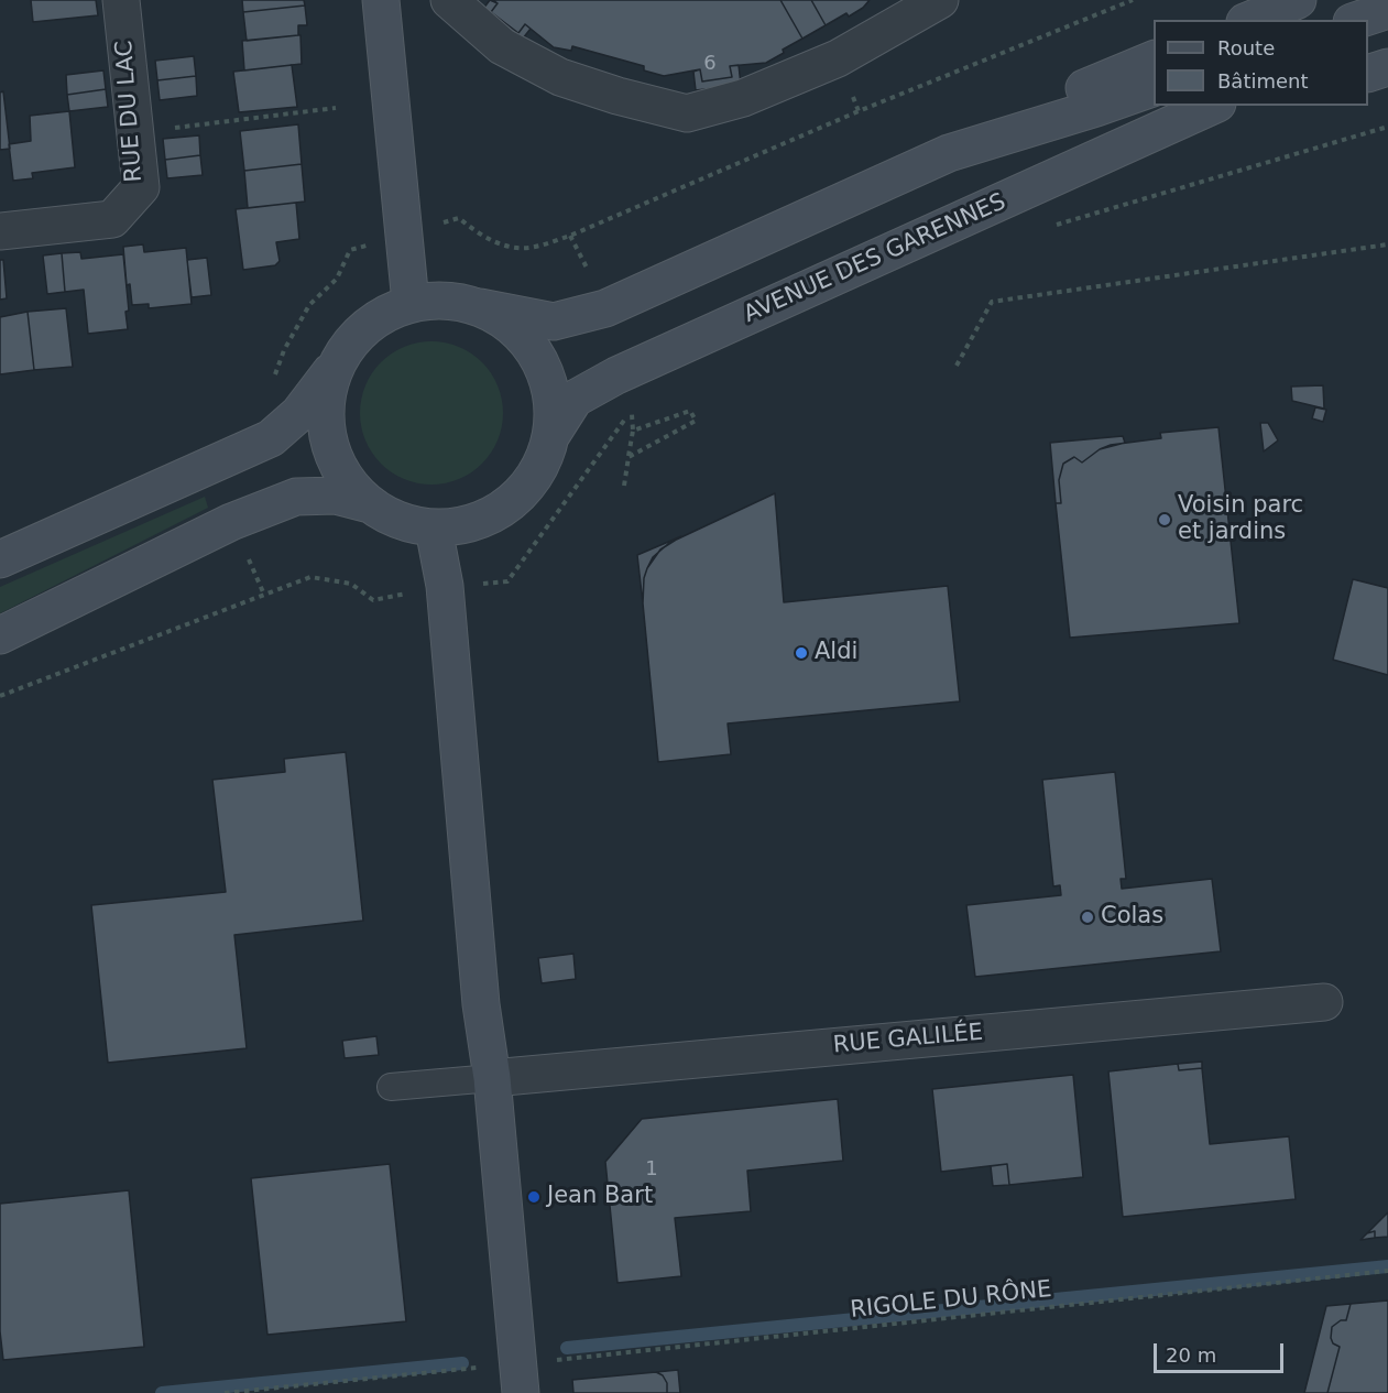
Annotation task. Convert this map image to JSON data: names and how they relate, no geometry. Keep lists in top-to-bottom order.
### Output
{
  "streets": {
    "main road": ["AVENUE DES GARENNES"],
    "street": ["RUE DU LAC", "RUE GALILÉE"],
    "path": ["RIGOLE DU RÔNE"]
  },
  "places": [
    "Voisin parc et jardins",
    "Aldi",
    "Colas",
    "Jean Bart"
  ],
  "house_numbers": ["6", "1"],
  "legend": ["Route", "Bâtiment"],
  "scale_bar": "20 m"
}
